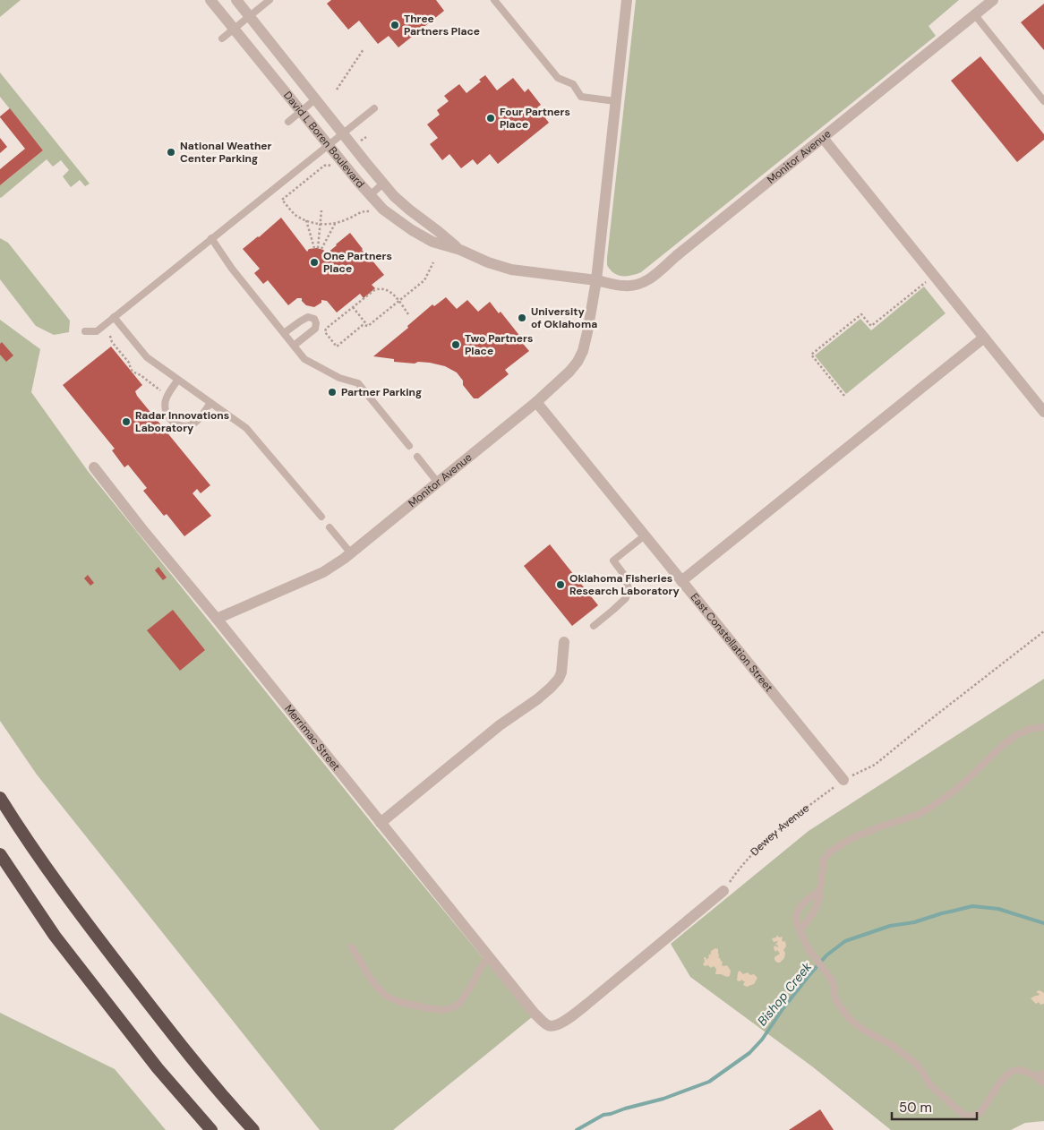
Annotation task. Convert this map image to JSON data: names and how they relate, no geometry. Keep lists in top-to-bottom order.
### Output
{
  "streets": {
    "street": [
      "David L Boren Boulevard",
      "Monitor Avenue",
      "East Constellation Street",
      "Merrimac Street"
    ],
    "path": ["Dewey Avenue"]
  },
  "crossings": [
    ["David L Boren Boulevard", "Monitor Avenue"],
    ["Monitor Avenue", "East Constellation Street"],
    ["Monitor Avenue", "Merrimac Street"],
    ["East Constellation Street", "Dewey Avenue"],
    ["Merrimac Street", "Dewey Avenue"]
  ],
  "water": ["Bishop Creek"],
  "places": [
    "Three Partners Place",
    "Four Partners Place",
    "National Weather Center Parking",
    "One Partners Place",
    "University of Oklahoma",
    "Two Partners Place",
    "Partner Parking",
    "Radar Innovations Laboratory",
    "Oklahoma Fisheries Research Laboratory"
  ],
  "scale_bar": "50 m"
}
